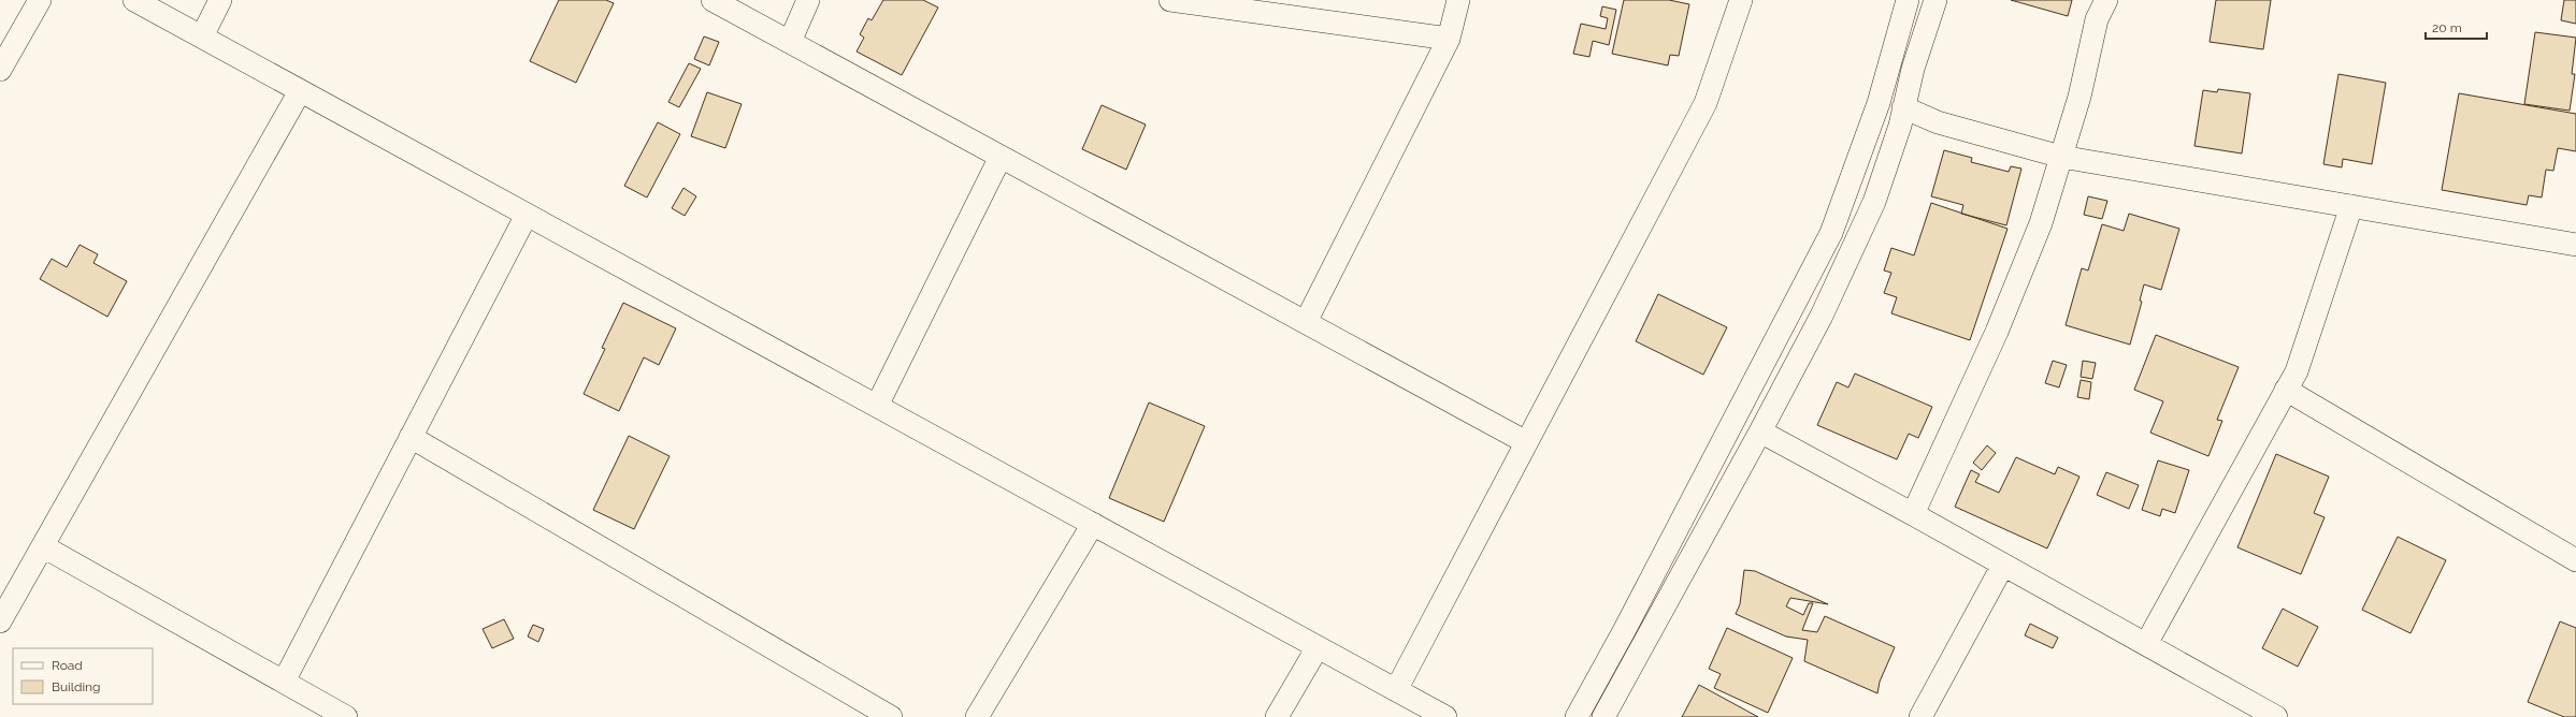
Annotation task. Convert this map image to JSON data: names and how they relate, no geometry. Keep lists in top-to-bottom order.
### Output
{
  "legend": ["Road", "Building"],
  "scale_bar": "20 m"
}
